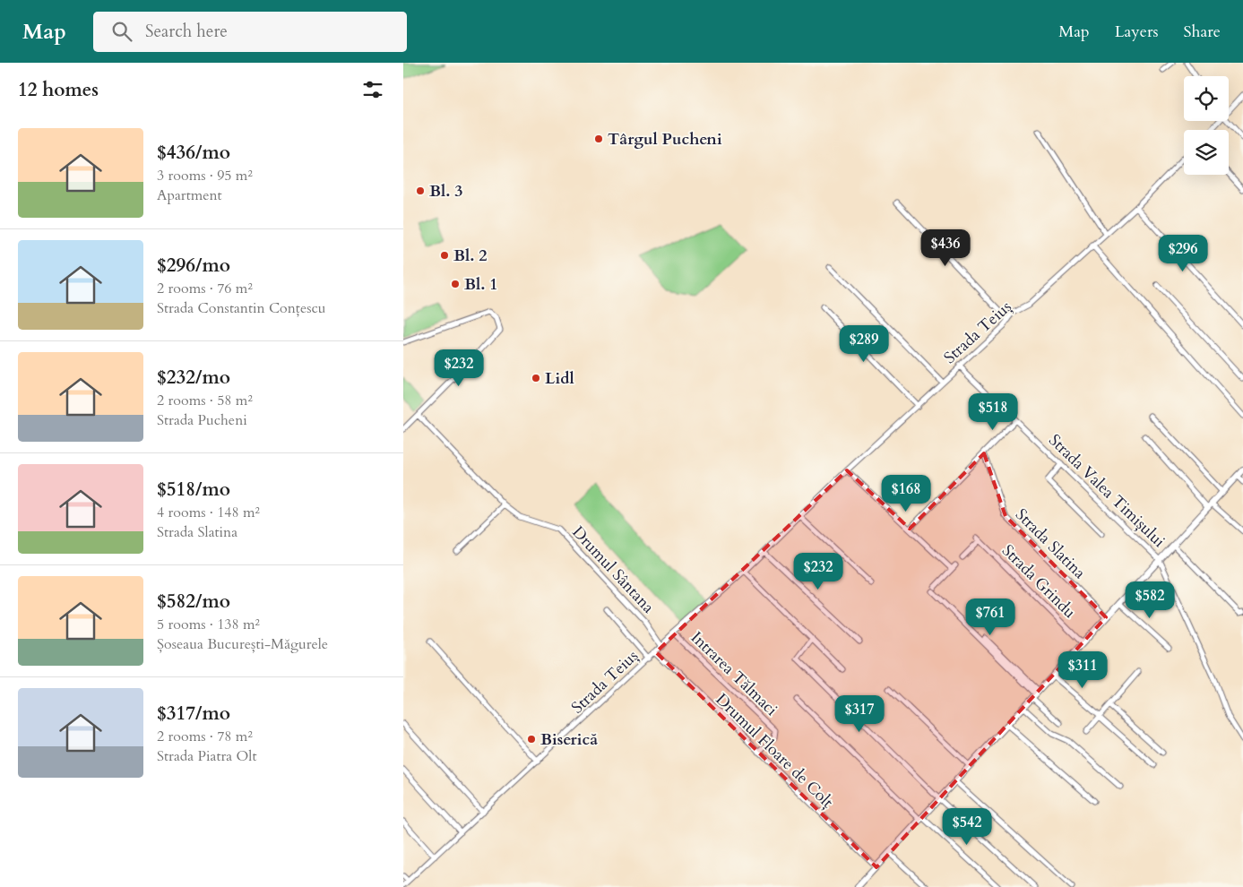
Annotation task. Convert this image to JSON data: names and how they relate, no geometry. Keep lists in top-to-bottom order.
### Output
{
  "streets": {
    "street": [
      "Strada Teiuș",
      "Strada Valea Timișului",
      "Strada Slatina",
      "Drumul Sântana",
      "Strada Grindu",
      "Intrarea Tălmaci",
      "Drumul Floare de Colț"
    ]
  },
  "crossings": [
    ["Strada Teiuș", "Strada Valea Timișului"],
    ["Strada Teiuș", "Drumul Sântana"],
    ["Strada Teiuș", "Intrarea Tălmaci"],
    ["Strada Teiuș", "Drumul Floare de Colț"],
    ["Intrarea Tălmaci", "Drumul Floare de Colț"]
  ],
  "places": [
    "Târgul Pucheni",
    "Bl. 3",
    "Bl. 2",
    "Bl. 1",
    "Lidl",
    "Biserică"
  ],
  "page": {
    "header": "Map",
    "search": "Search here",
    "nav": ["Map", "Layers", "Share"],
    "heading": "12 homes",
    "list": [
      {
        "name": "$436/mo",
        "note": "3 rooms · 95 m² · Apartment"
      },
      {
        "name": "$296/mo",
        "note": "2 rooms · 76 m² · Strada Constantin Conțescu"
      },
      {
        "name": "$232/mo",
        "note": "2 rooms · 58 m² · Strada Pucheni"
      },
      {
        "name": "$518/mo",
        "note": "4 rooms · 148 m² · Strada Slatina"
      },
      {
        "name": "$582/mo",
        "note": "5 rooms · 138 m² · Șoseaua București-Măgurele"
      },
      {
        "name": "$317/mo",
        "note": "2 rooms · 78 m² · Strada Piatra Olt"
      }
    ],
    "price": [
      "$436",
      "$296",
      "$289",
      "$232",
      "$518",
      "$168",
      "$232",
      "$582",
      "$761",
      "$311",
      "$317",
      "$542"
    ]
  }
}
